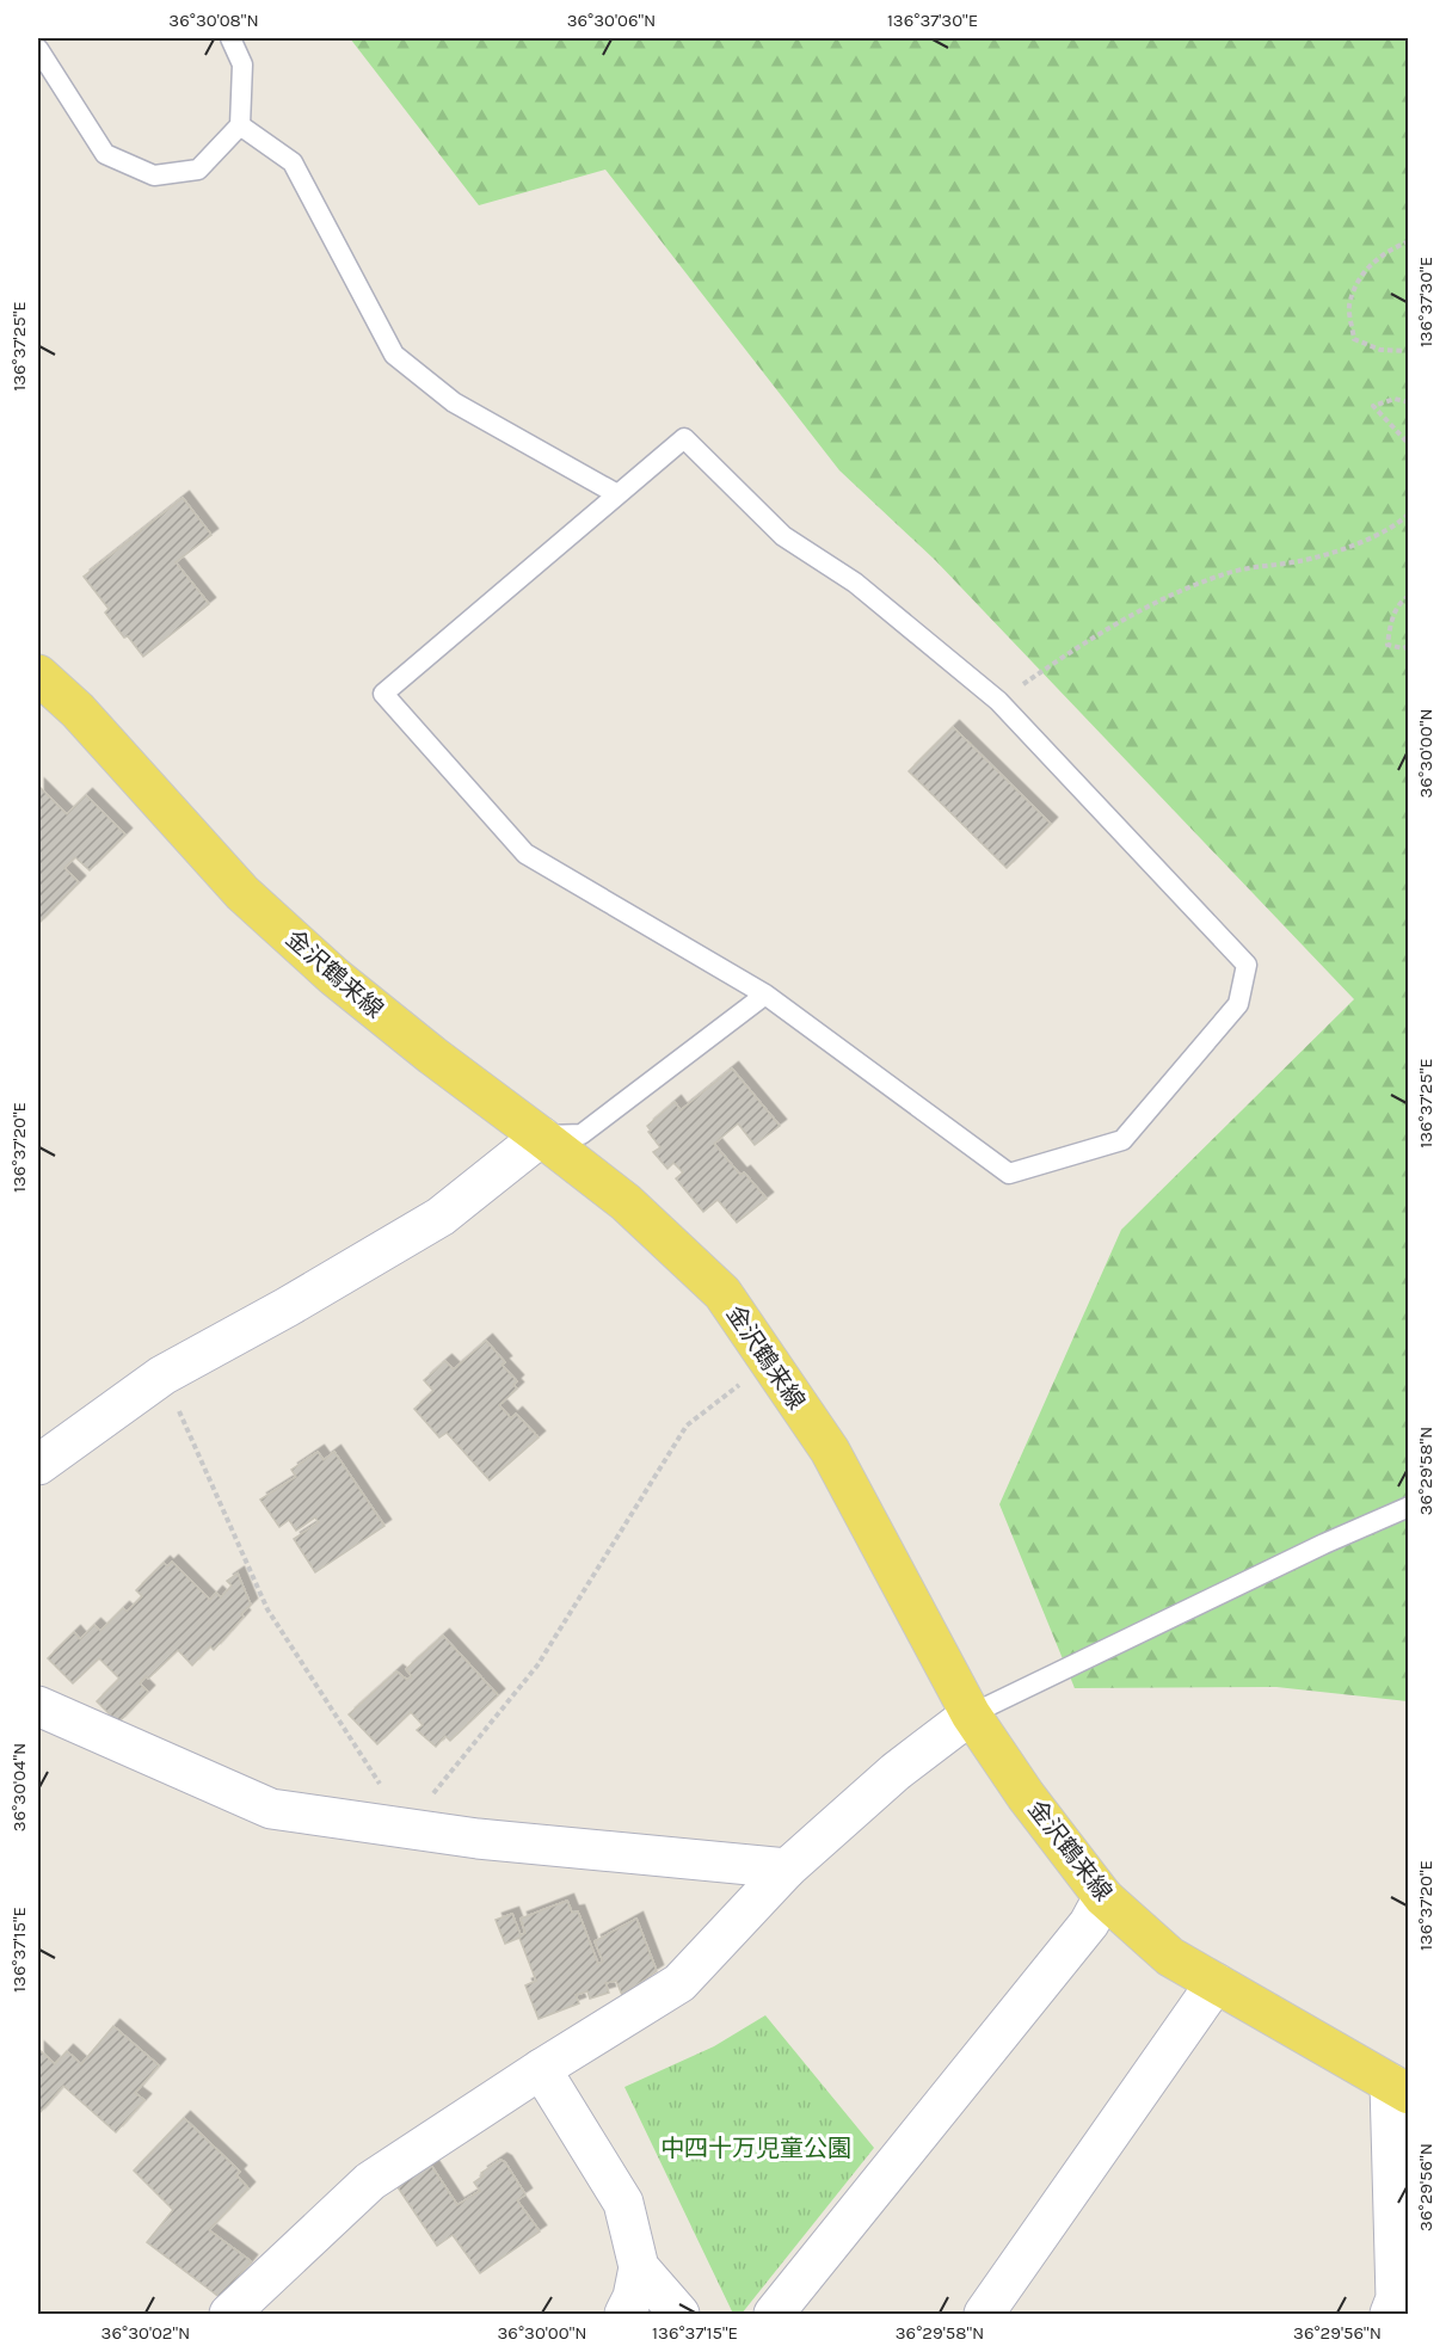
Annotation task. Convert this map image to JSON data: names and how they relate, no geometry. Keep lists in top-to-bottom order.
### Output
{
  "streets": {
    "main road": ["金沢鶴来線"]
  },
  "parks": ["中四十万児童公園"],
  "coordinates": [
    "36°30'08\"N",
    "36°30'06\"N",
    "136°37'30\"E",
    "136°37'25\"E",
    "36°30'00\"N",
    "136°37'20\"E",
    "36°29'58\"N",
    "36°30'04\"N",
    "136°37'15\"E",
    "36°29'56\"N",
    "36°30'02\"N"
  ]
}
